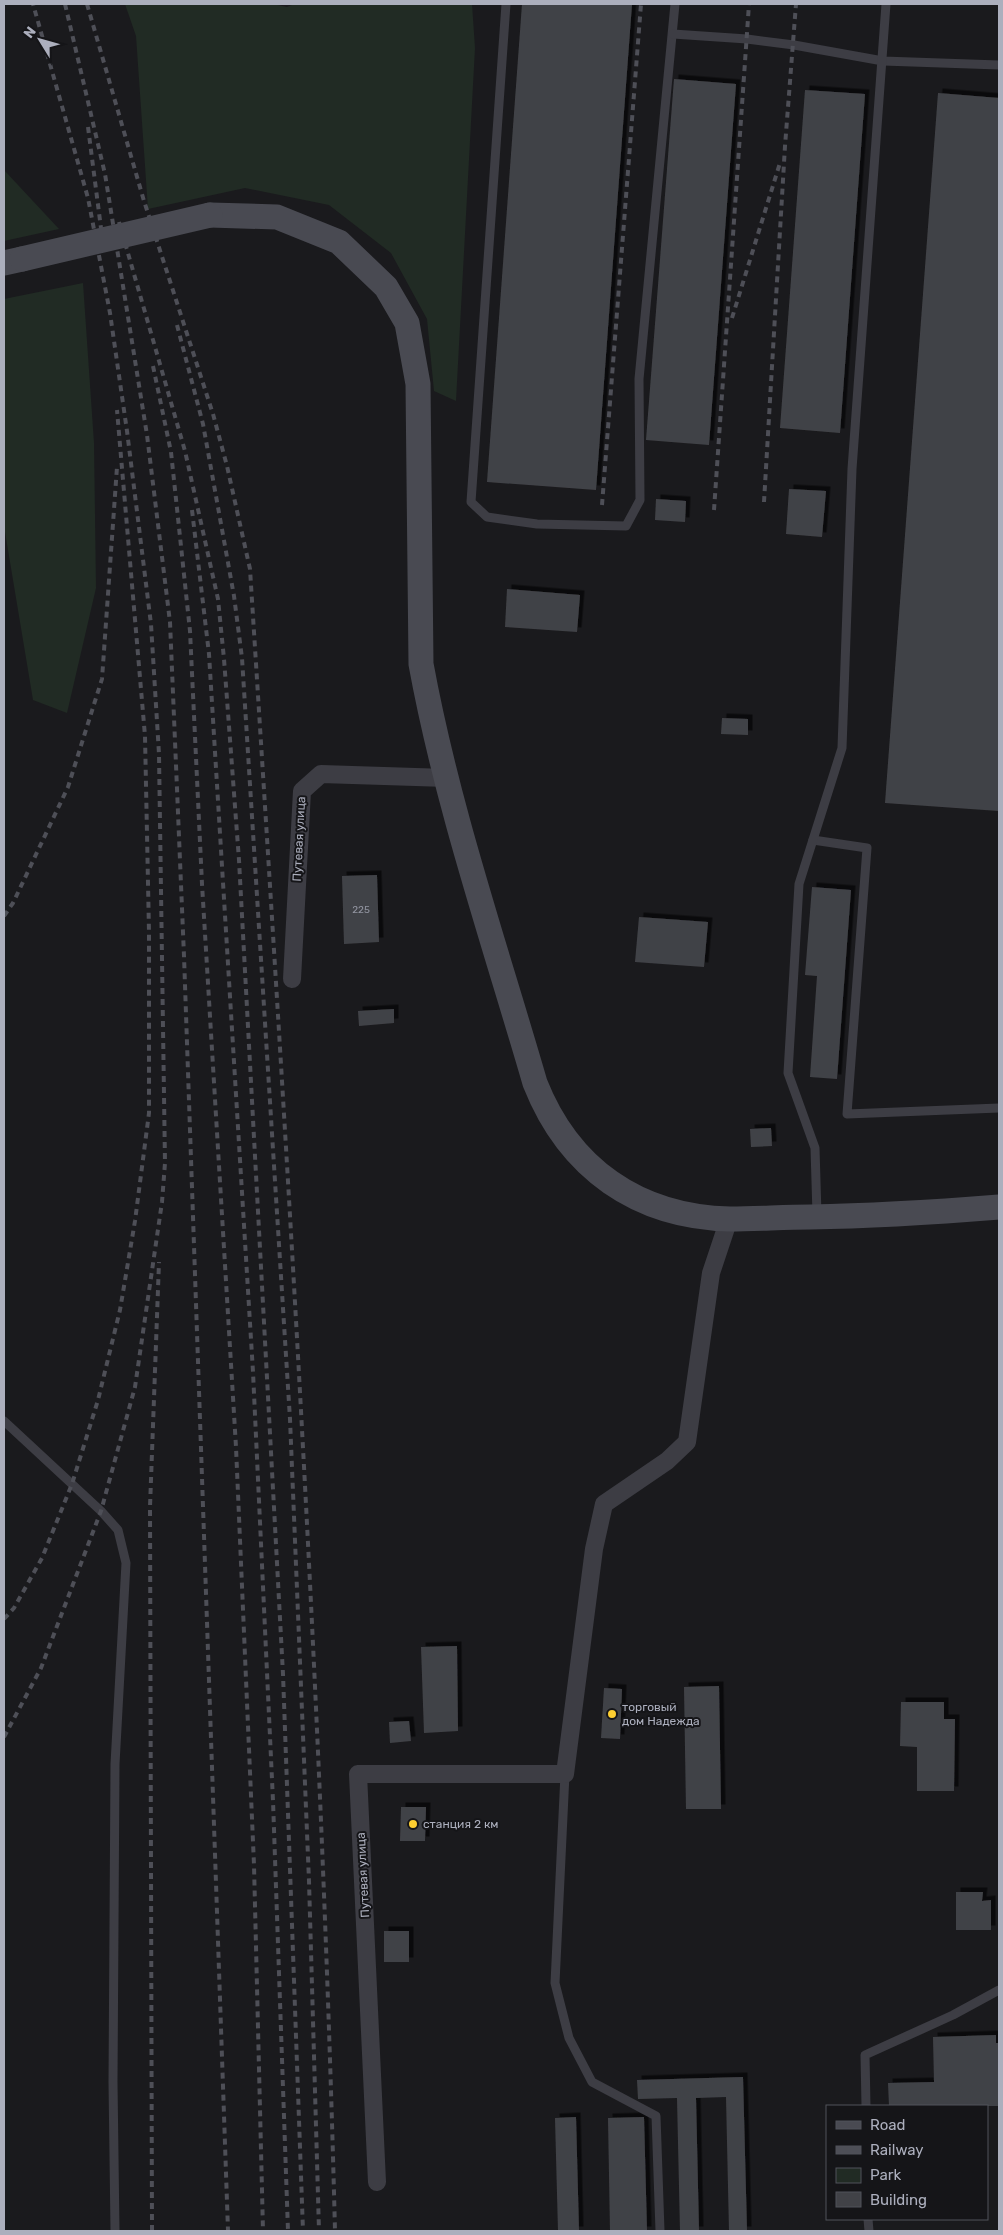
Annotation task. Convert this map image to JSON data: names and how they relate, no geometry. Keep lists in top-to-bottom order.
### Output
{
  "streets": {
    "street": ["Путевая улица"]
  },
  "places": ["торговый дом Надежда", "станция 2 км"],
  "house_numbers": ["225"],
  "legend": [
    "Road",
    "Railway",
    "Park",
    "Building"
  ],
  "north": "top left"
}
